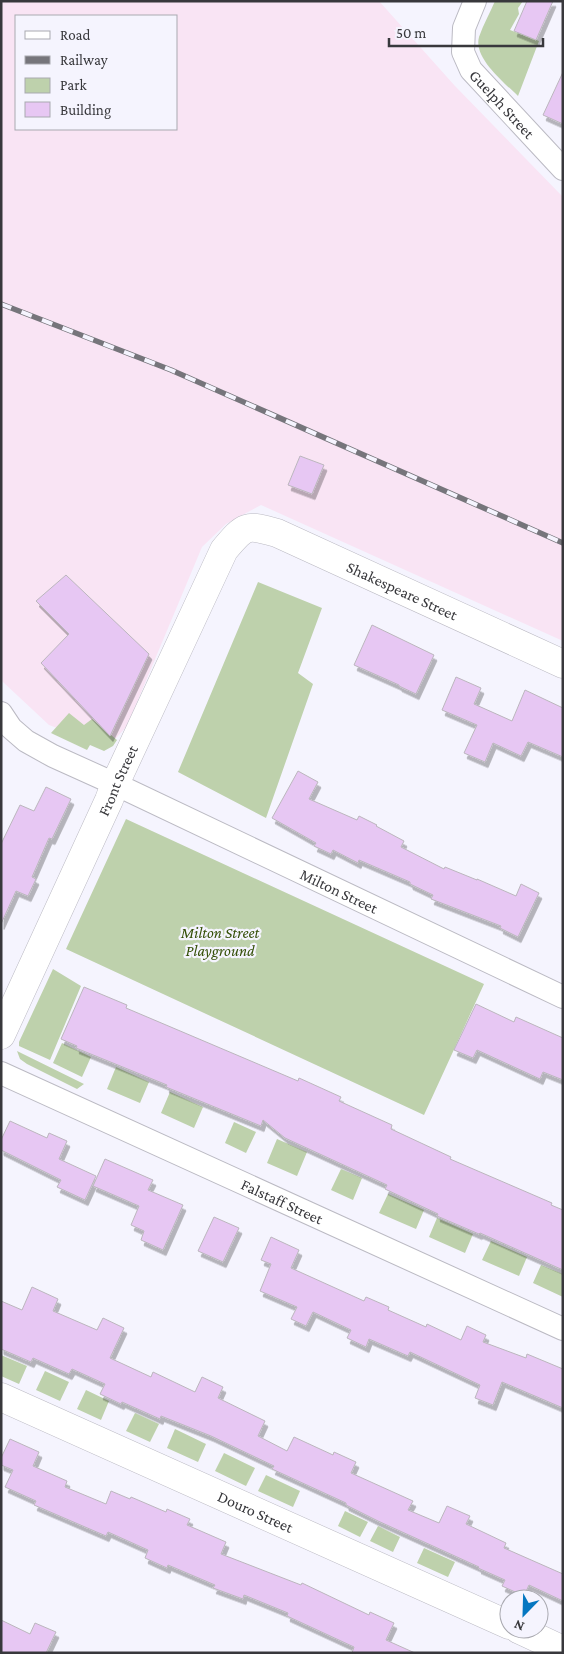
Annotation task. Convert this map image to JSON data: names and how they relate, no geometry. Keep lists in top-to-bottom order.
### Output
{
  "streets": {
    "street": [
      "Guelph Street",
      "Shakespeare Street",
      "Front Street",
      "Milton Street",
      "Falstaff Street",
      "Douro Street"
    ]
  },
  "crossings": [
    ["Shakespeare Street", "Front Street"],
    ["Front Street", "Milton Street"]
  ],
  "parks": ["Milton Street Playground"],
  "legend": [
    "Road",
    "Railway",
    "Park",
    "Building"
  ],
  "scale_bar": "50 m",
  "north": "bottom left"
}
